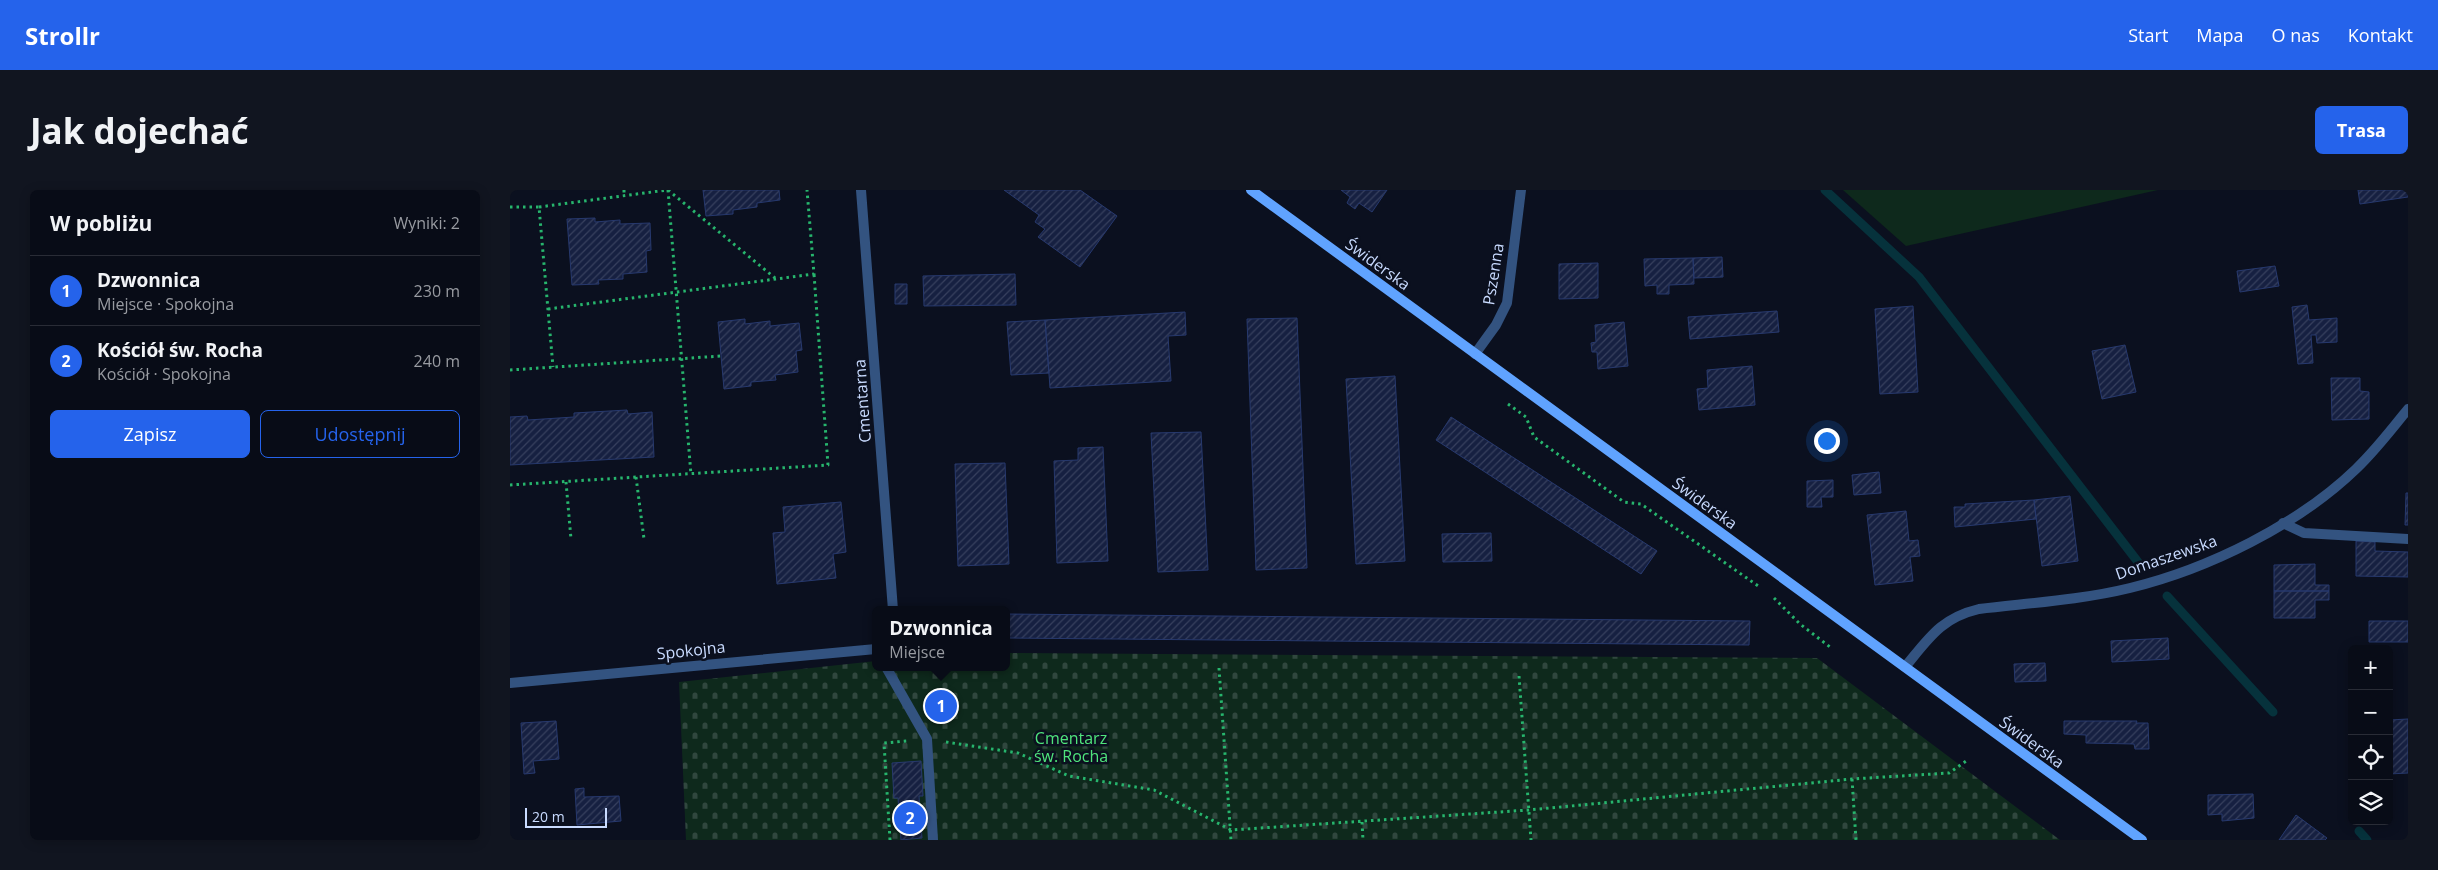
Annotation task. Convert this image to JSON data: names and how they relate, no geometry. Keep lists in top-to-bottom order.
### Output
{
  "streets": {
    "main road": ["Świderska"],
    "street": [
      "Pszenna",
      "Cmentarna",
      "Domaszewska",
      "Spokojna"
    ]
  },
  "crossings": [
    ["Świderska", "Pszenna"],
    ["Świderska", "Domaszewska"]
  ],
  "parks": ["Cmentarz św. Rocha"],
  "scale_bar": "20 m",
  "page": {
    "header": "Strollr",
    "nav": [
      "Start",
      "Mapa",
      "O nas",
      "Kontakt"
    ],
    "buttons": [
      "Trasa",
      ["Zapisz", "Udostępnij"]
    ],
    "title": "Jak dojechać",
    "heading": ["W pobliżu", "Wyniki: 2"],
    "list": [
      {
        "mark": "1",
        "name": "Dzwonnica",
        "note": "Miejsce · Spokojna",
        "value": "230 m"
      },
      {
        "mark": "2",
        "name": "Kościół św. Rocha",
        "note": "Kościół · Spokojna",
        "value": "240 m"
      }
    ],
    "popup": ["Dzwonnica", "Miejsce"],
    "map_buttons": ["+", "−"],
    "pins": ["1", "2"],
    "scale": "20 m"
  }
}
